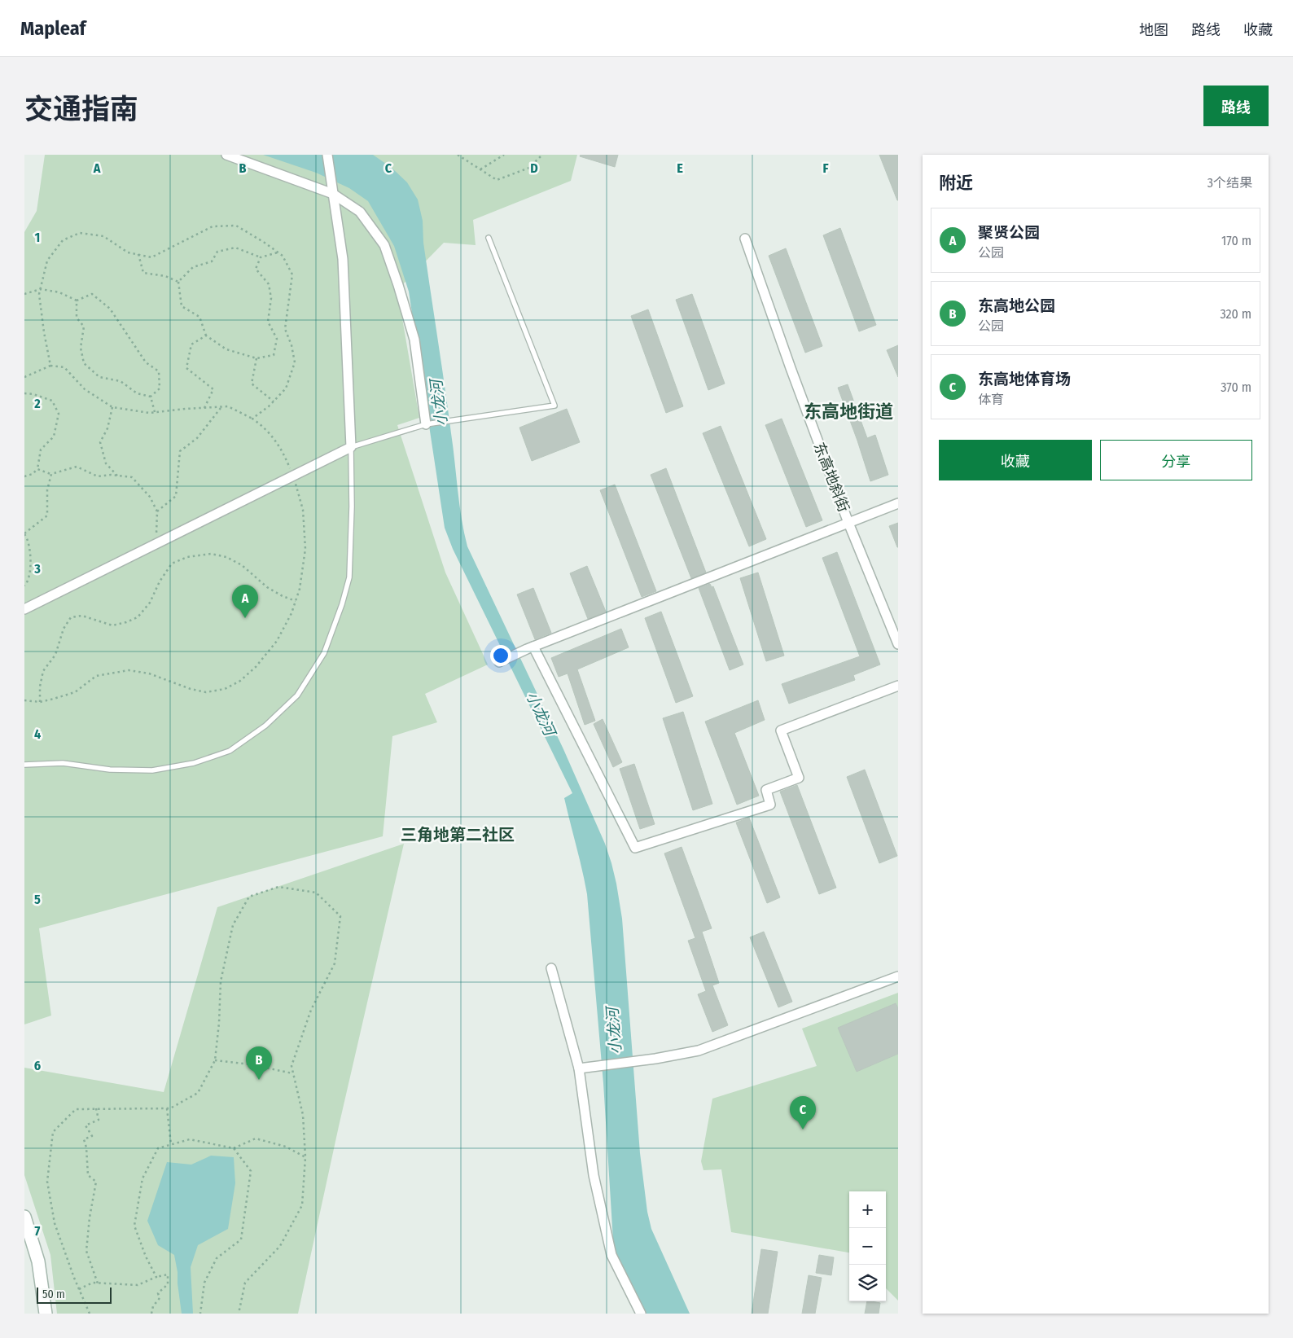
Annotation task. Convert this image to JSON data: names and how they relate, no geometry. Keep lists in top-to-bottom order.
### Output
{
  "streets": {
    "street": ["东高地斜街"]
  },
  "districts": ["东高地街道", "三角地第二社区"],
  "water": ["小龙河"],
  "scale_bar": "50 m",
  "page": {
    "header": "Mapleaf",
    "nav": ["地图", "路线", "收藏"],
    "title": "交通指南",
    "buttons": [
      "路线",
      ["收藏", "分享"]
    ],
    "heading": ["附近", "3个结果"],
    "list": [
      {
        "mark": "A",
        "name": "聚贤公园",
        "note": "公园",
        "value": "170 m"
      },
      {
        "mark": "B",
        "name": "东高地公园",
        "note": "公园",
        "value": "320 m"
      },
      {
        "mark": "C",
        "name": "东高地体育场",
        "note": "体育",
        "value": "370 m"
      }
    ],
    "pins": ["A", "B", "C"],
    "map_buttons": ["+", "−"],
    "scale": "50 m"
  },
  "grid": {
    "columns": [
      "A",
      "B",
      "C",
      "D",
      "E",
      "F"
    ],
    "rows": [
      "1",
      "2",
      "3",
      "4",
      "5",
      "6",
      "7"
    ]
  }
}
